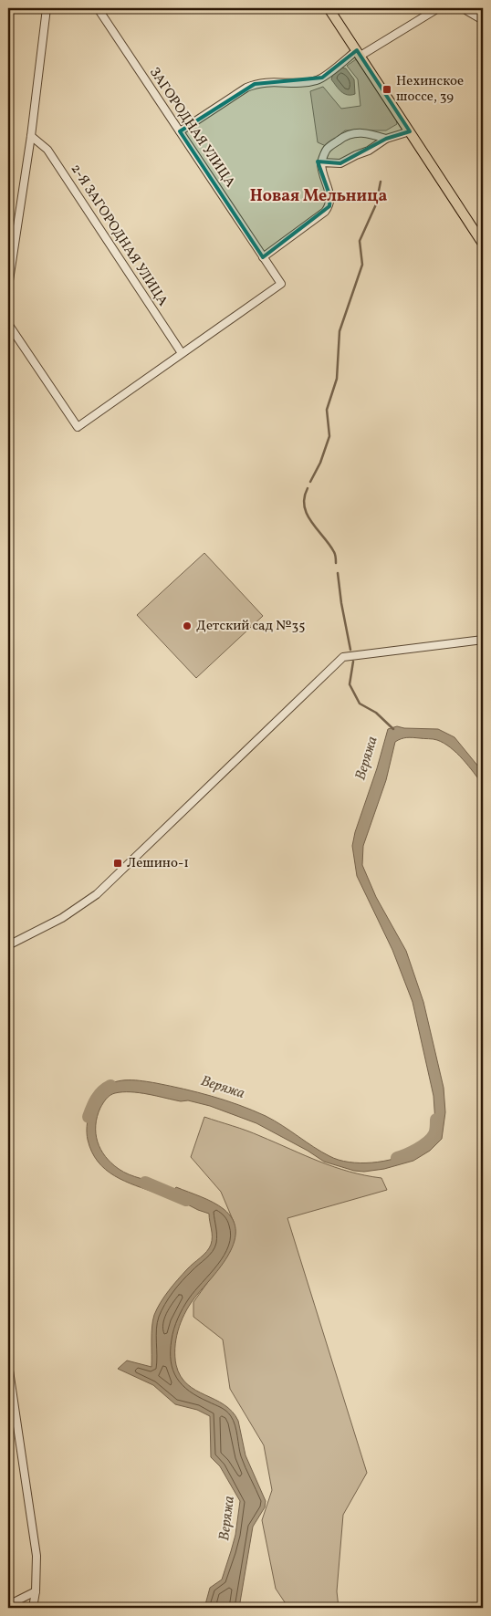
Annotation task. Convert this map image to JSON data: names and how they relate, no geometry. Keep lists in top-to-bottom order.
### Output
{
  "streets": {
    "street": ["ЗАГОРОДНАЯ УЛИЦА", "2-Я ЗАГОРОДНАЯ УЛИЦА"]
  },
  "crossings": [
    ["ЗАГОРОДНАЯ УЛИЦА", "2-Я ЗАГОРОДНАЯ УЛИЦА"]
  ],
  "districts": ["Новая Мельница"],
  "water": ["Веряжа"],
  "places": {
    "transit": ["Нехинское шоссе, 39", "Лешино-1"],
    "other": ["Детский сад №35"]
  }
}
